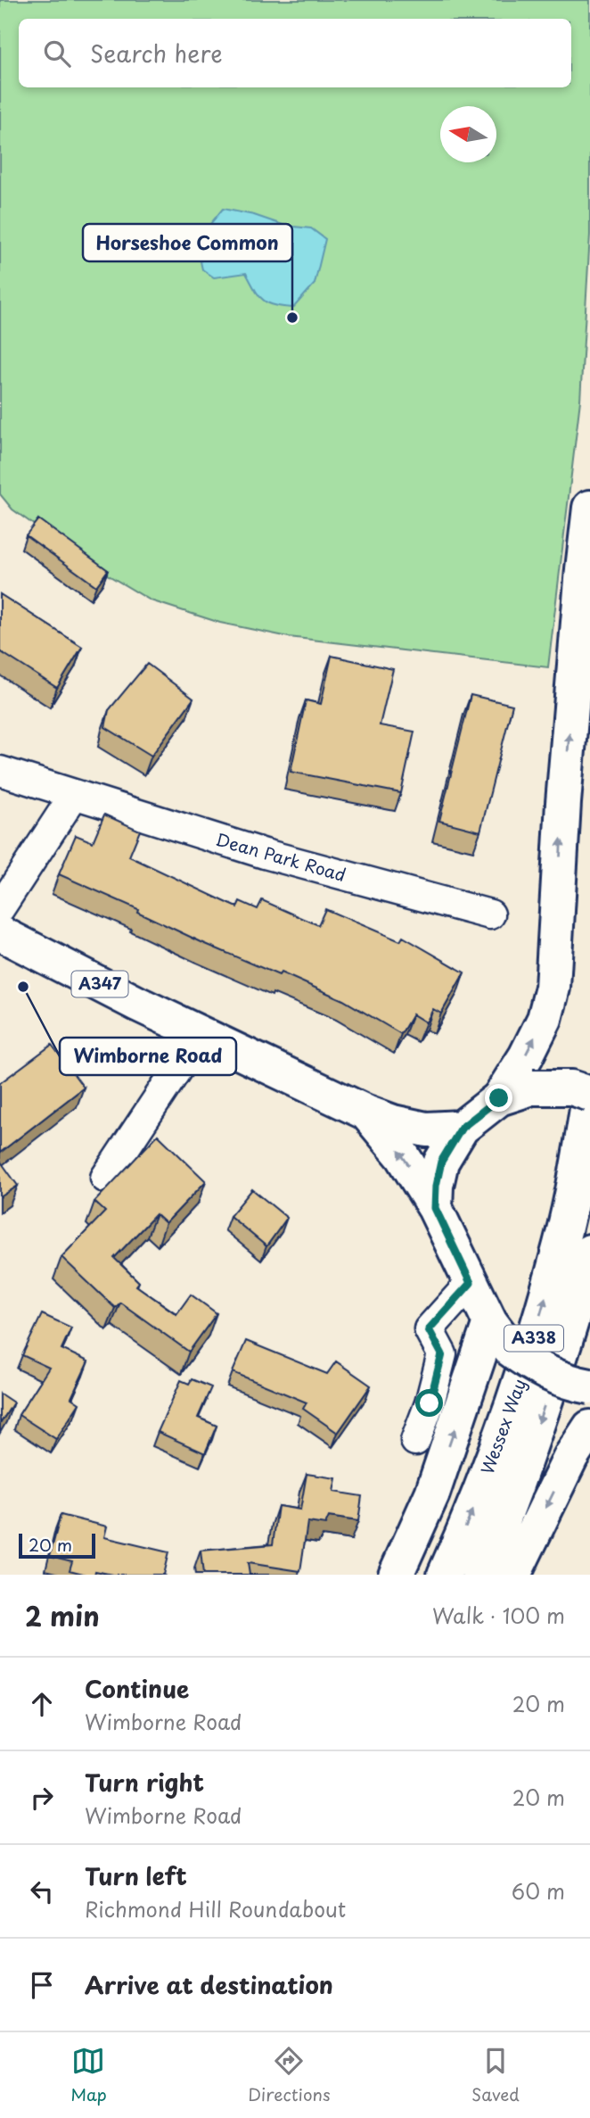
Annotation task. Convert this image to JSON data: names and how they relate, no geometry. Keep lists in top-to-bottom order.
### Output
{
  "streets": {
    "main road": ["A347", "A338", "Wessex Way"],
    "street": ["Dean Park Road"]
  },
  "places": ["Horseshoe Common", "Wimborne Road"],
  "scale_bar": "20 m",
  "north": "left",
  "page": {
    "search": "Search here",
    "scale": "20 m",
    "heading": ["2 min", "Walk · 100 m"],
    "list": [
      ["Continue", "Wimborne Road", "20 m"],
      ["Turn right", "Wimborne Road", "20 m"],
      ["Turn left", "Richmond Hill Roundabout", "60 m"],
      "Arrive at destination"
    ],
    "nav": ["Map", "Directions", "Saved"]
  }
}
